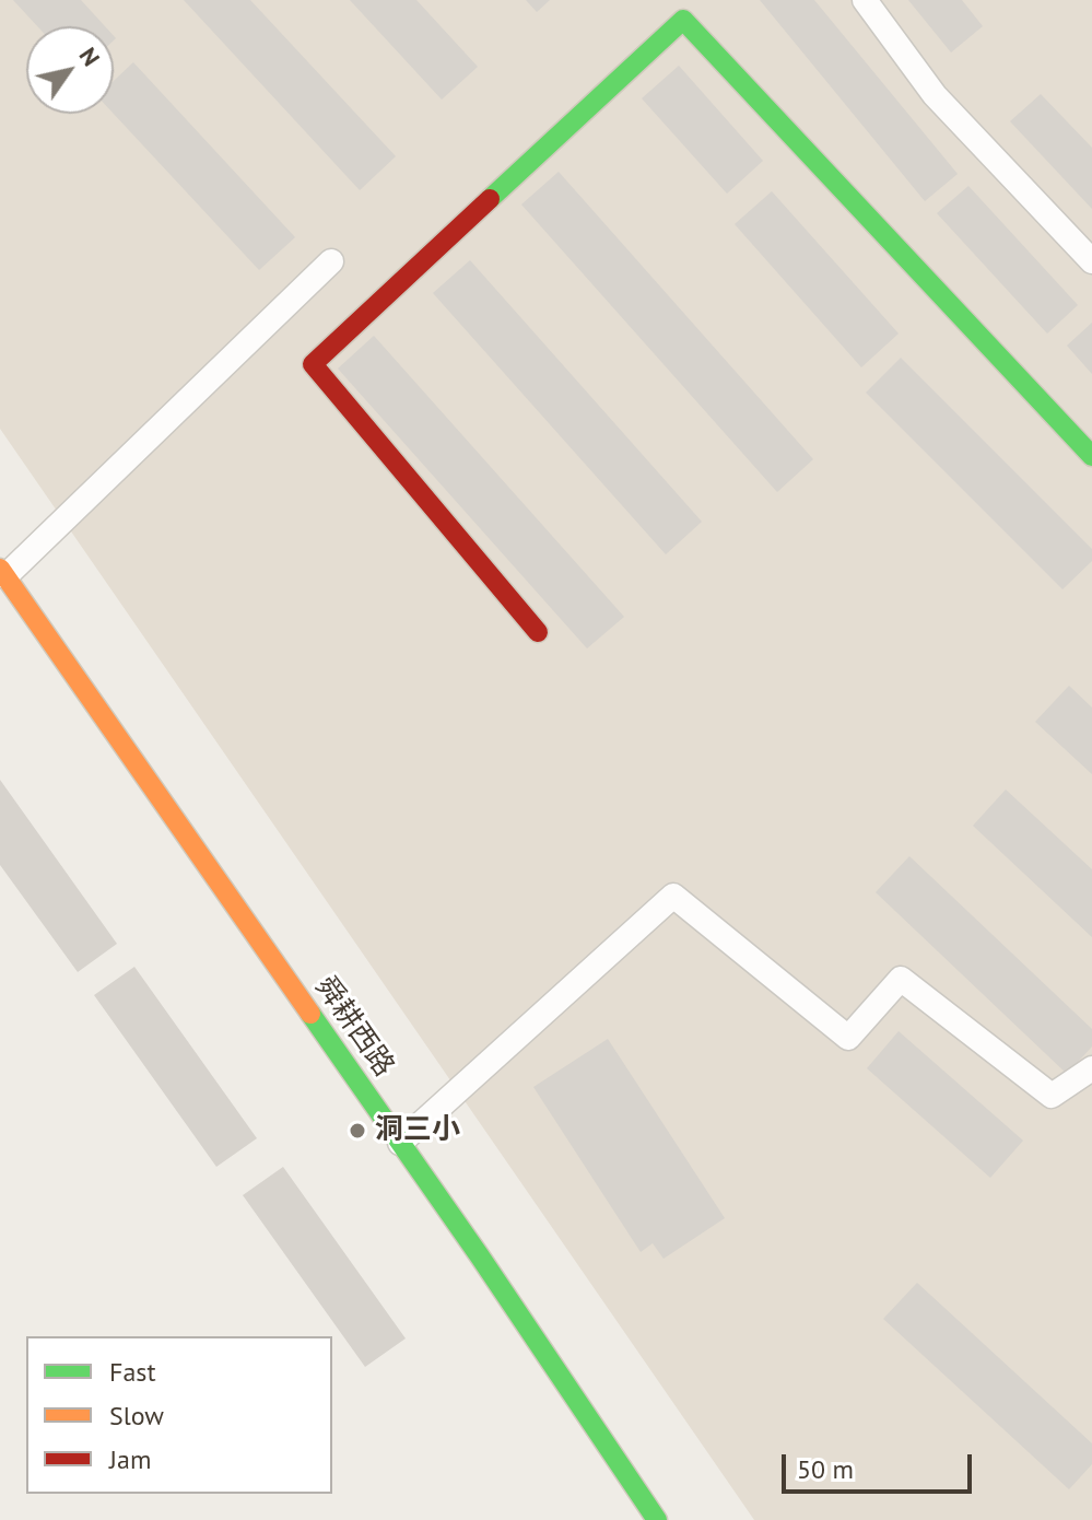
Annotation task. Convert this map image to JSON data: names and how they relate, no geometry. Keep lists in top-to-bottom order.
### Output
{
  "streets": {
    "street": ["舜耕西路"]
  },
  "places": ["洞三小"],
  "legend": ["Fast", "Slow", "Jam"],
  "scale_bar": "50 m",
  "north": "top right"
}
